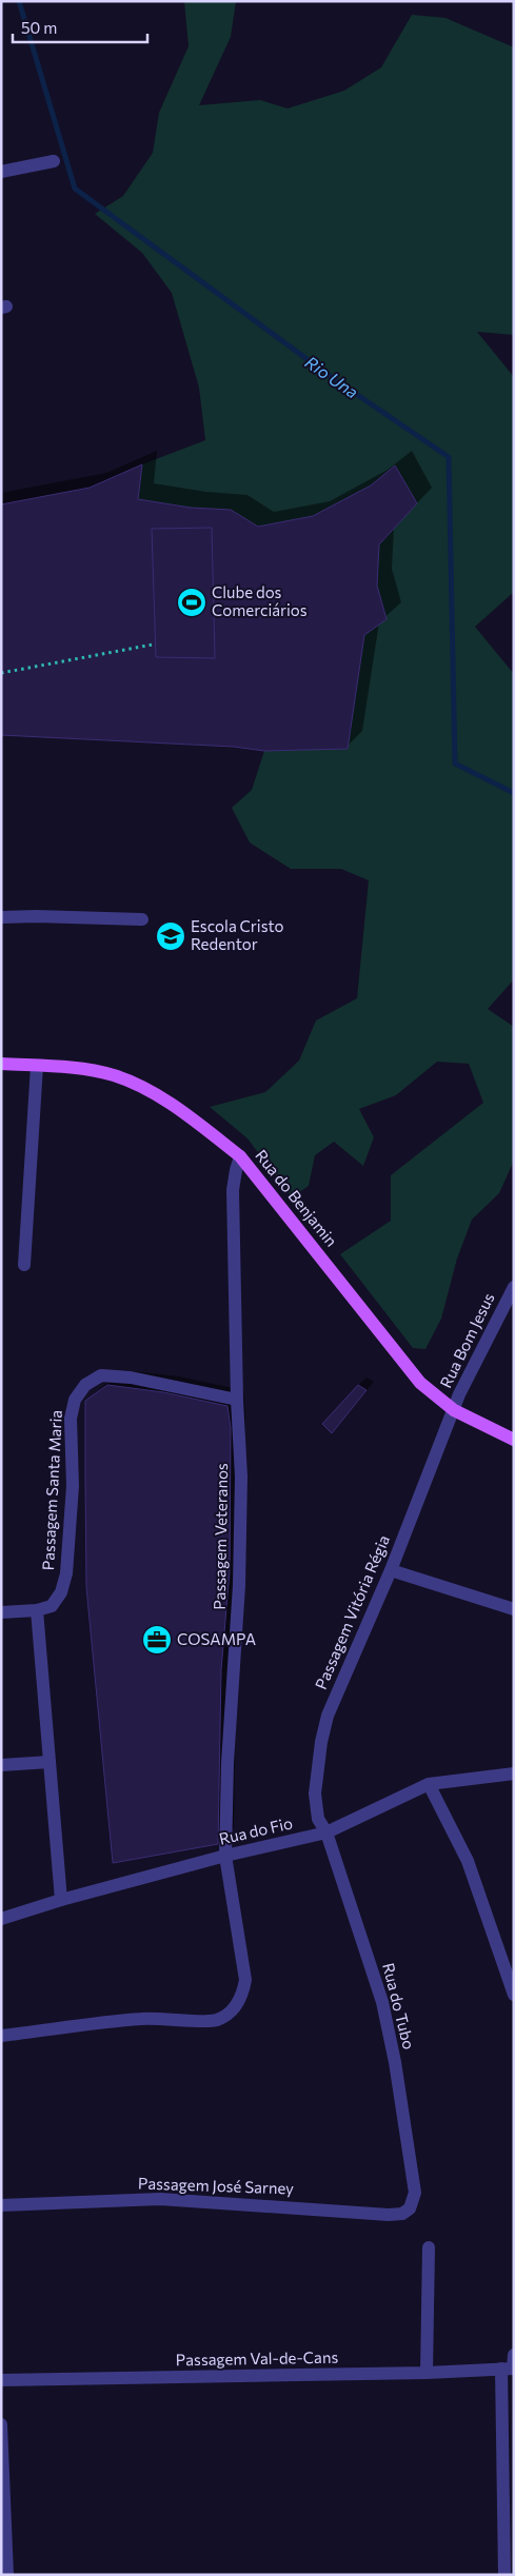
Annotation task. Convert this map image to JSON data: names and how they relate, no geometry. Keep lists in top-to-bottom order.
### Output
{
  "streets": {
    "main road": ["Rua do Benjamin"],
    "street": [
      "Rua Bom Jesus",
      "Passagem Santa Maria",
      "Passagem Veteranos",
      "Passagem Vitória Régia",
      "Rua do Fio",
      "Rua do Tubo",
      "Passagem José Sarney",
      "Passagem Val-de-Cans"
    ]
  },
  "crossings": [
    ["Rua do Benjamin", "Rua Bom Jesus"],
    ["Rua do Benjamin", "Passagem Veteranos"],
    ["Rua do Benjamin", "Passagem Vitória Régia"],
    ["Rua Bom Jesus", "Passagem Vitória Régia"],
    ["Passagem Santa Maria", "Passagem Veteranos"],
    ["Passagem Veteranos", "Rua do Fio"],
    ["Passagem Vitória Régia", "Rua do Fio"],
    ["Passagem Vitória Régia", "Rua do Tubo"],
    ["Rua do Fio", "Rua do Tubo"],
    ["Rua do Tubo", "Passagem José Sarney"]
  ],
  "water": ["Rio Una"],
  "places": {
    "sports": ["Clube dos Comerciários"],
    "school or university": ["Escola Cristo Redentor"],
    "office": ["COSAMPA"]
  },
  "scale_bar": "50 m"
}
